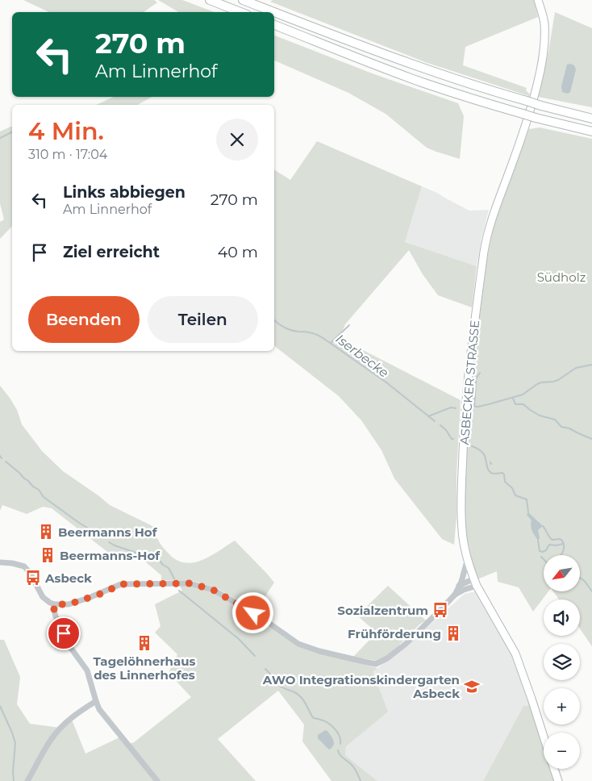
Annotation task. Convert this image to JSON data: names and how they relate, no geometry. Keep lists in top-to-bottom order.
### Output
{
  "streets": {
    "main road": ["ASBECKER STRASSE"]
  },
  "water": ["Iserbecke"],
  "parks": ["Südholz"],
  "places": {
    "building": [
      "Beermanns Hof",
      "Beermanns-Hof",
      "Frühförderung",
      "Tagelöhnerhaus des Linnerhofes"
    ],
    "bus stop": ["Asbeck", "Sozialzentrum"],
    "school or university": ["AWO Integrationskindergarten Asbeck"]
  },
  "north": "bottom left",
  "page": {
    "turn": ["270 m", "Am Linnerhof"],
    "heading": ["4 Min.", "310 m · 17:04"],
    "list": [
      {
        "name": "Links abbiegen",
        "note": "Am Linnerhof",
        "value": "270 m"
      },
      {
        "name": "Ziel erreicht",
        "value": "40 m"
      }
    ],
    "buttons": ["Beenden", "Teilen"],
    "map_buttons": ["+", "−"]
  }
}
